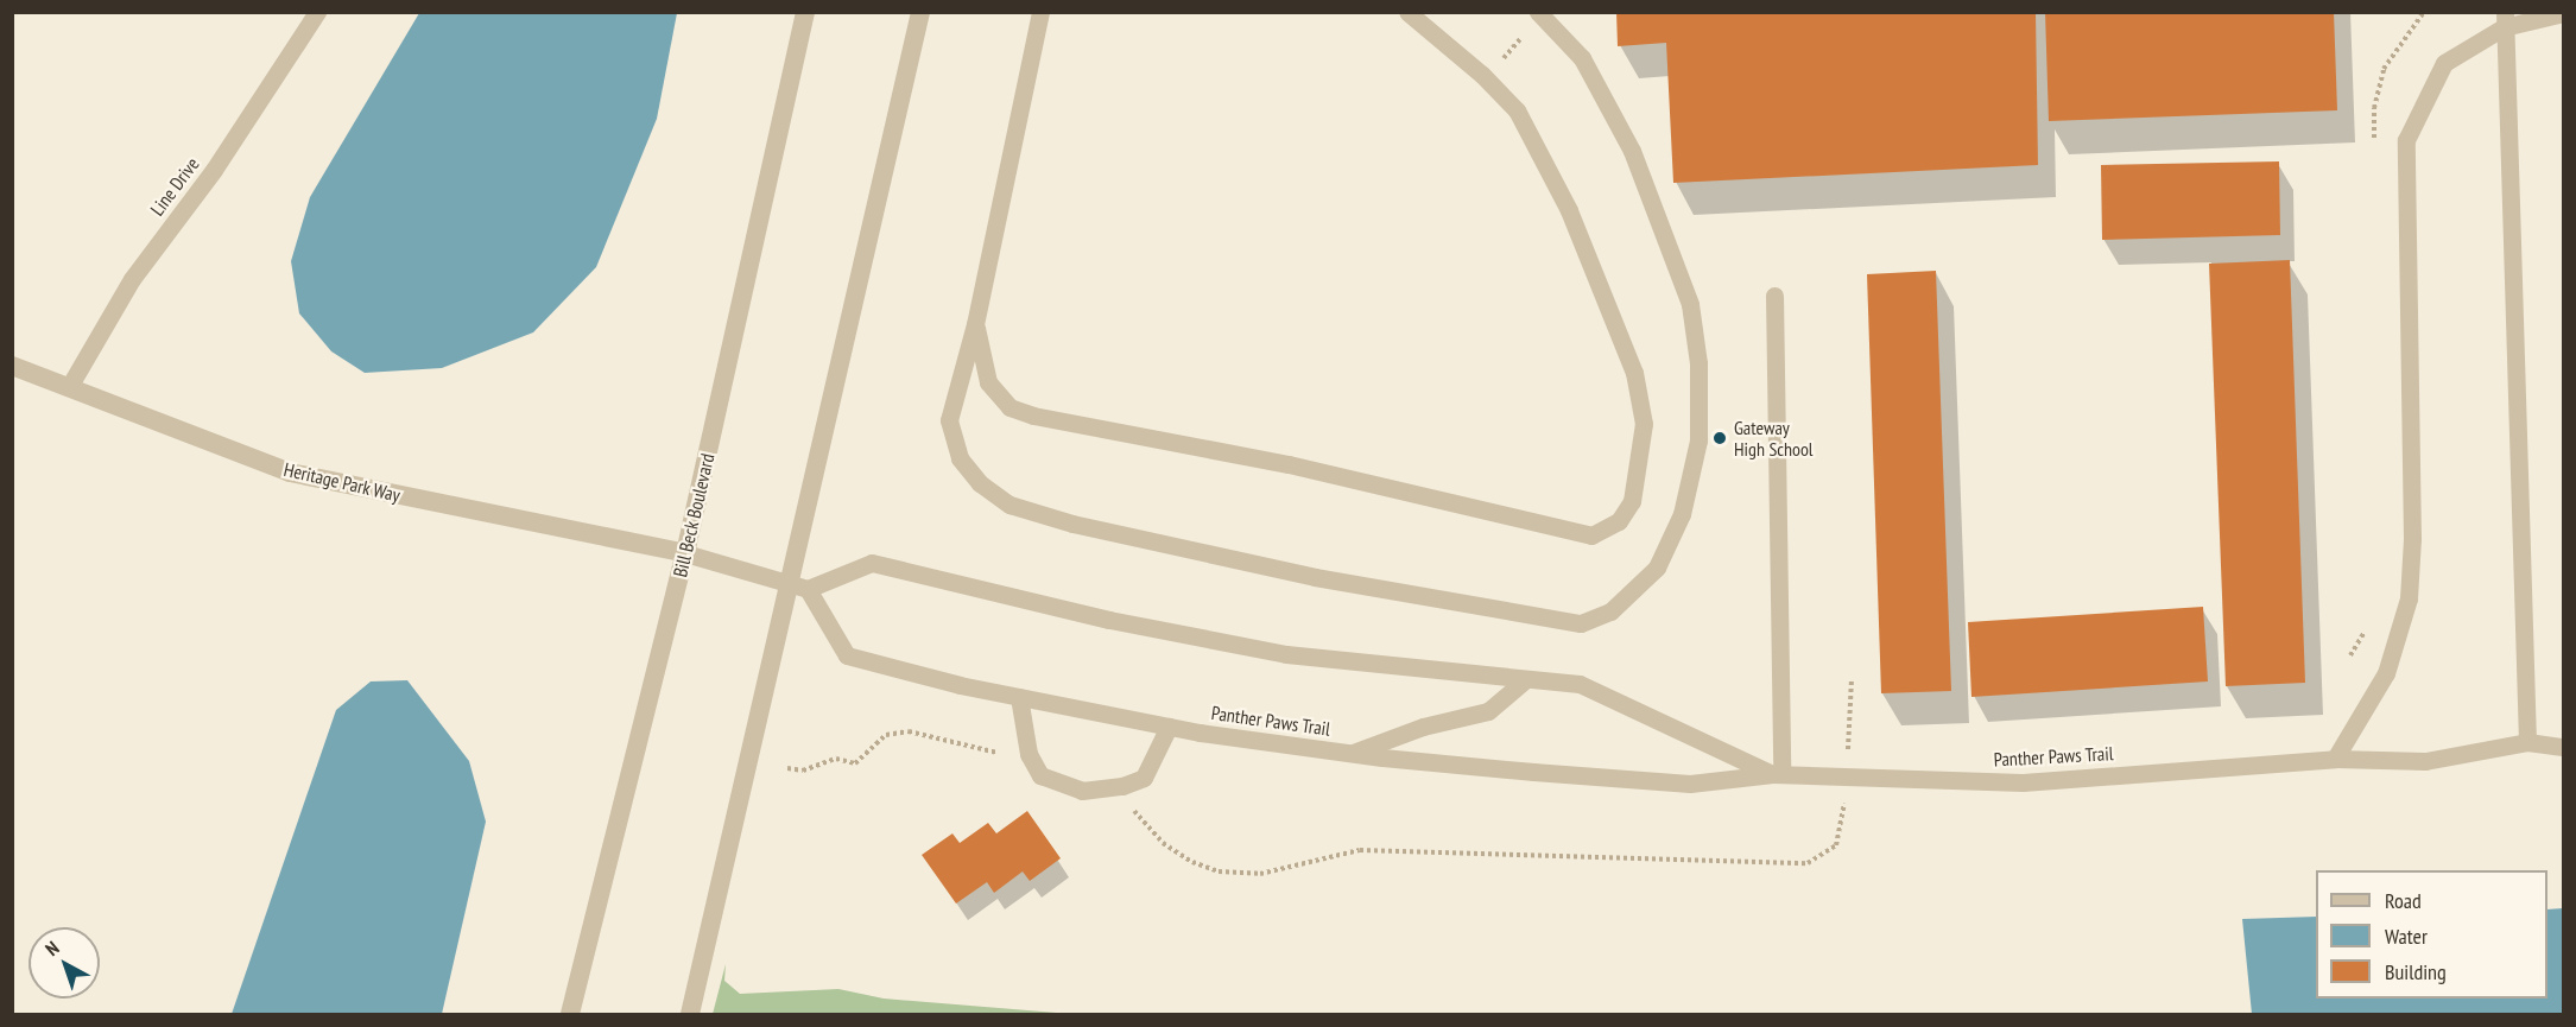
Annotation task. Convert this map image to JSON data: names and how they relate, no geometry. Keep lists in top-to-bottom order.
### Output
{
  "streets": {
    "street": ["Heritage Park Way", "Bill Beck Boulevard"],
    "lane": ["Line Drive", "Panther Paws Trail"]
  },
  "crossings": [
    ["Line Drive", "Heritage Park Way"],
    ["Heritage Park Way", "Bill Beck Boulevard"]
  ],
  "places": ["Gateway High School"],
  "legend": ["Road", "Water", "Building"],
  "north": "top left"
}
